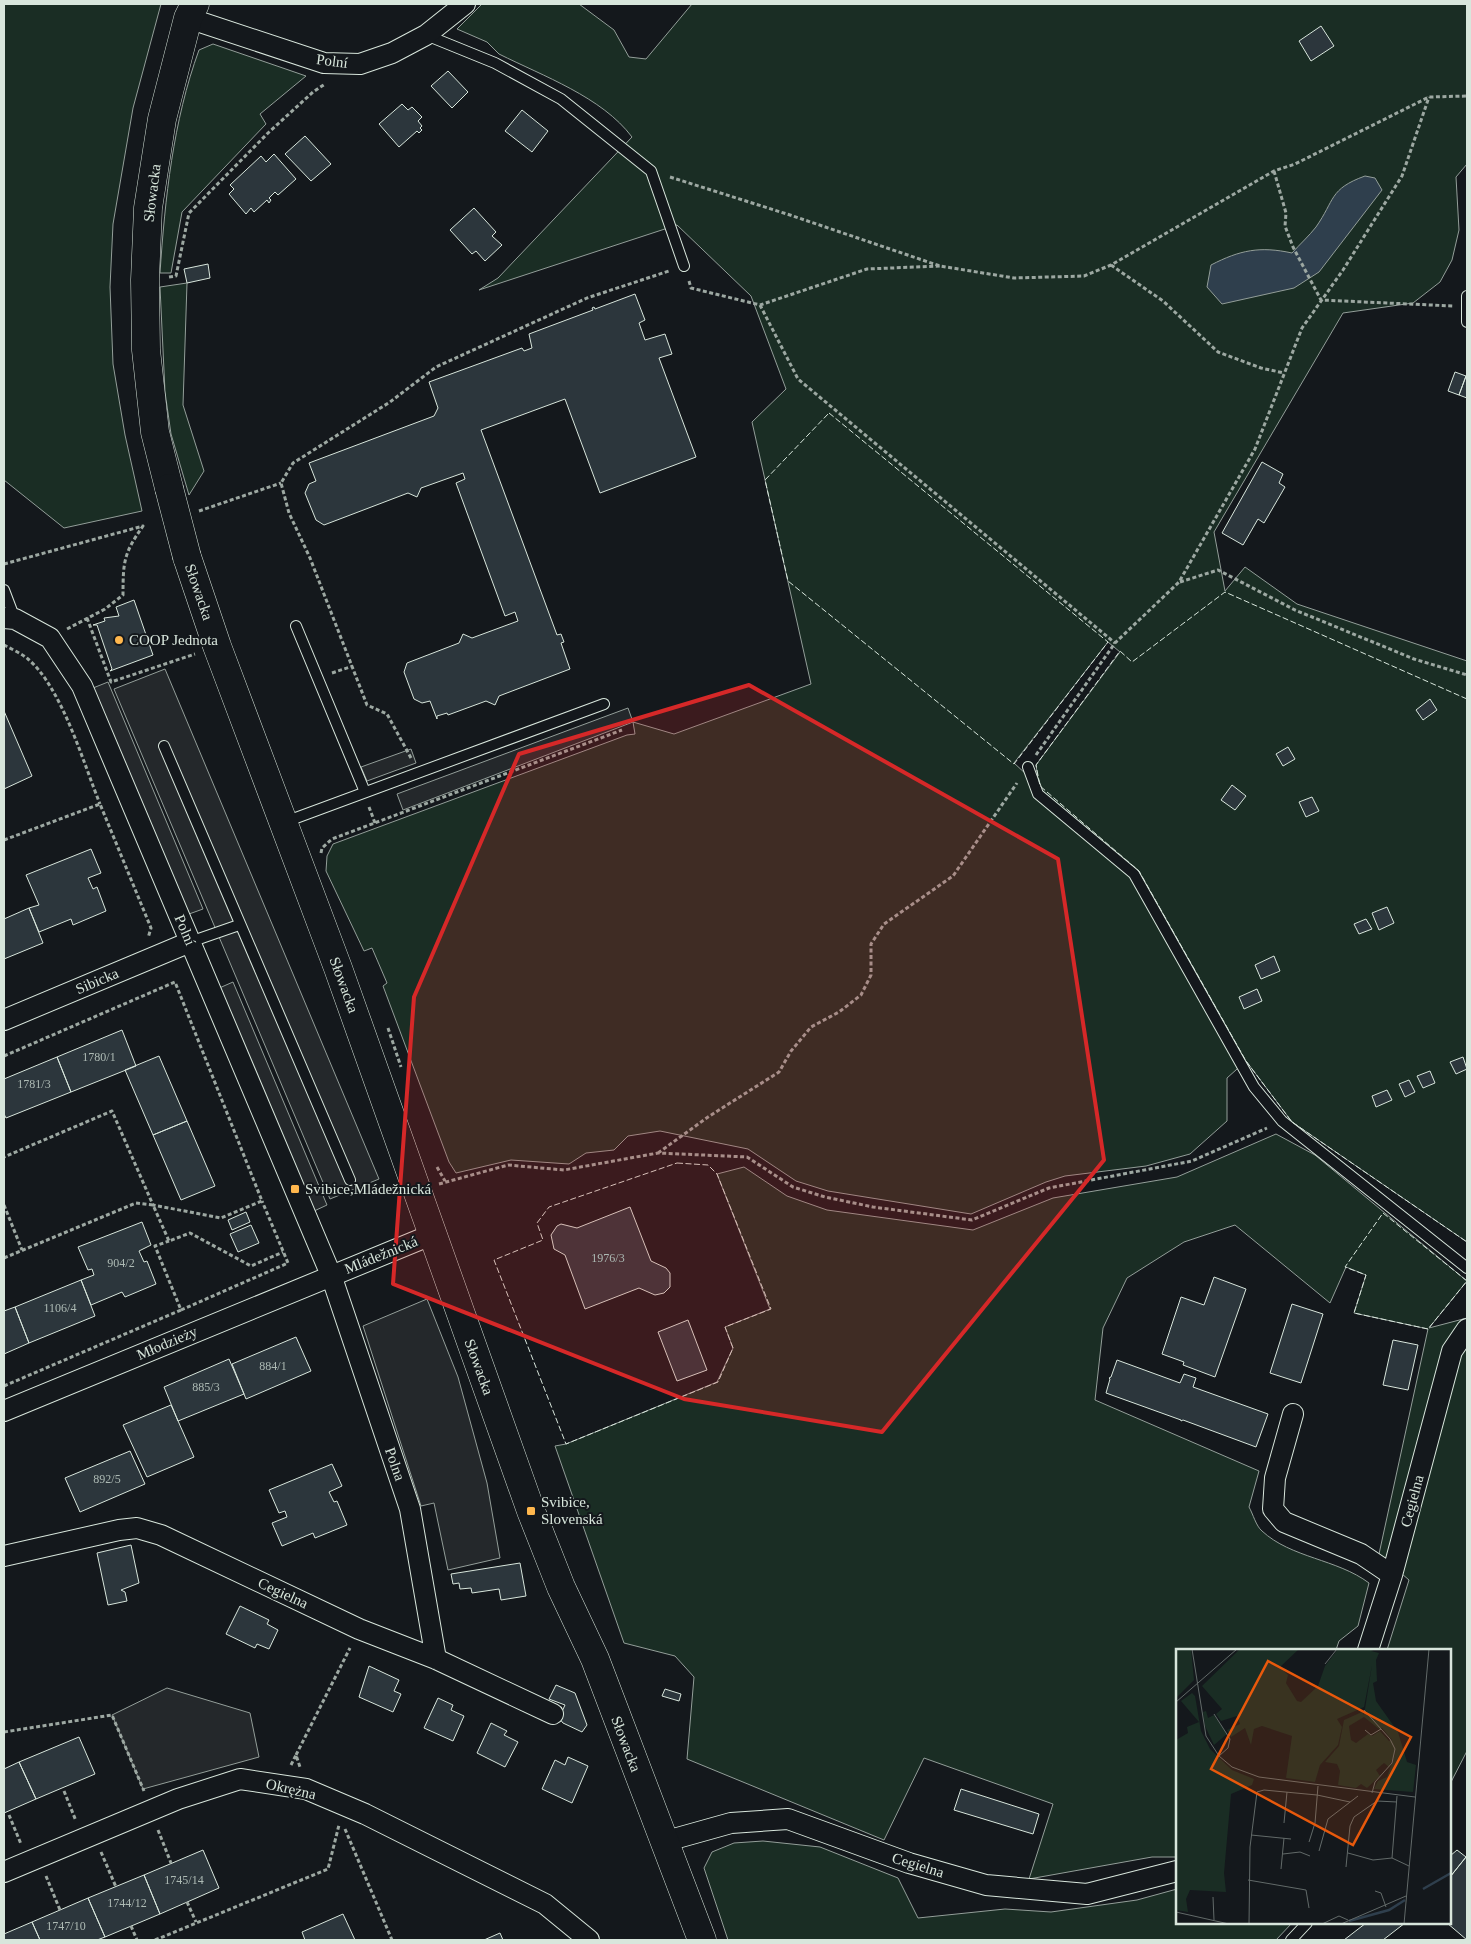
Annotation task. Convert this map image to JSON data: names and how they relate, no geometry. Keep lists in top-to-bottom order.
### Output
{
  "streets": {
    "street": [
      "Polní",
      "Słowacka",
      "Sibicka",
      "Mládežnická",
      "Młodzieży",
      "Polna",
      "Cegielna",
      "Okrężna"
    ]
  },
  "crossings": [
    ["Polní", "Słowacka"],
    ["Polní", "Sibicka"],
    ["Polní", "Mládežnická"],
    ["Polní", "Młodzieży"],
    ["Polní", "Polna"],
    ["Słowacka", "Mládežnická"],
    ["Słowacka", "Cegielna"],
    ["Mládežnická", "Młodzieży"],
    ["Mládežnická", "Polna"],
    ["Młodzieży", "Polna"],
    ["Polna", "Cegielna"]
  ],
  "places": {
    "other": ["COOP Jednota"],
    "transit": ["Svibice,Mládežnická", "Svibice, Slovenská"]
  },
  "house_numbers": [
    "1780/1",
    "1781/3",
    "1976/3",
    "904/2",
    "1106/4",
    "884/1",
    "885/3",
    "892/5",
    "1745/14",
    "1744/12",
    "1747/10"
  ]
}
